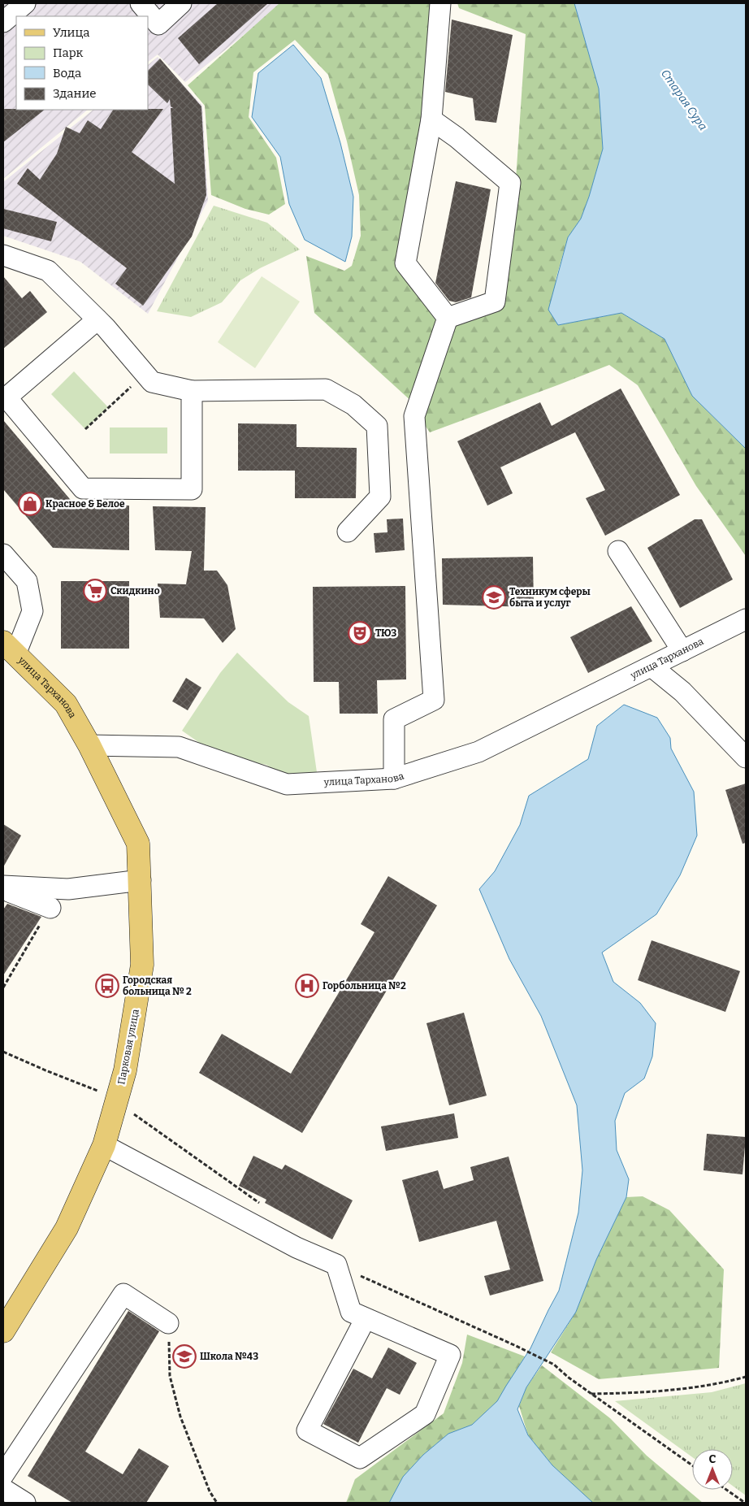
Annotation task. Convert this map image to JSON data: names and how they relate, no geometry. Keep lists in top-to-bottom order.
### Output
{
  "streets": {
    "main road": ["улица Тарханова", "Парковая улица"]
  },
  "crossings": [
    ["улица Тарханова", "Парковая улица"]
  ],
  "water": ["Старая Сура"],
  "places": {
    "shop": ["Красное & Белое"],
    "supermarket": ["Скидкино"],
    "school or university": ["Техникум сферы быта и услуг", "Школа №43"],
    "theatre": ["ТЮЗ"],
    "bus stop": ["Городская больница № 2"],
    "hospital": ["Горбольница №2"]
  },
  "legend": [
    "Улица",
    "Парк",
    "Вода",
    "Здание"
  ],
  "north": "top"
}
